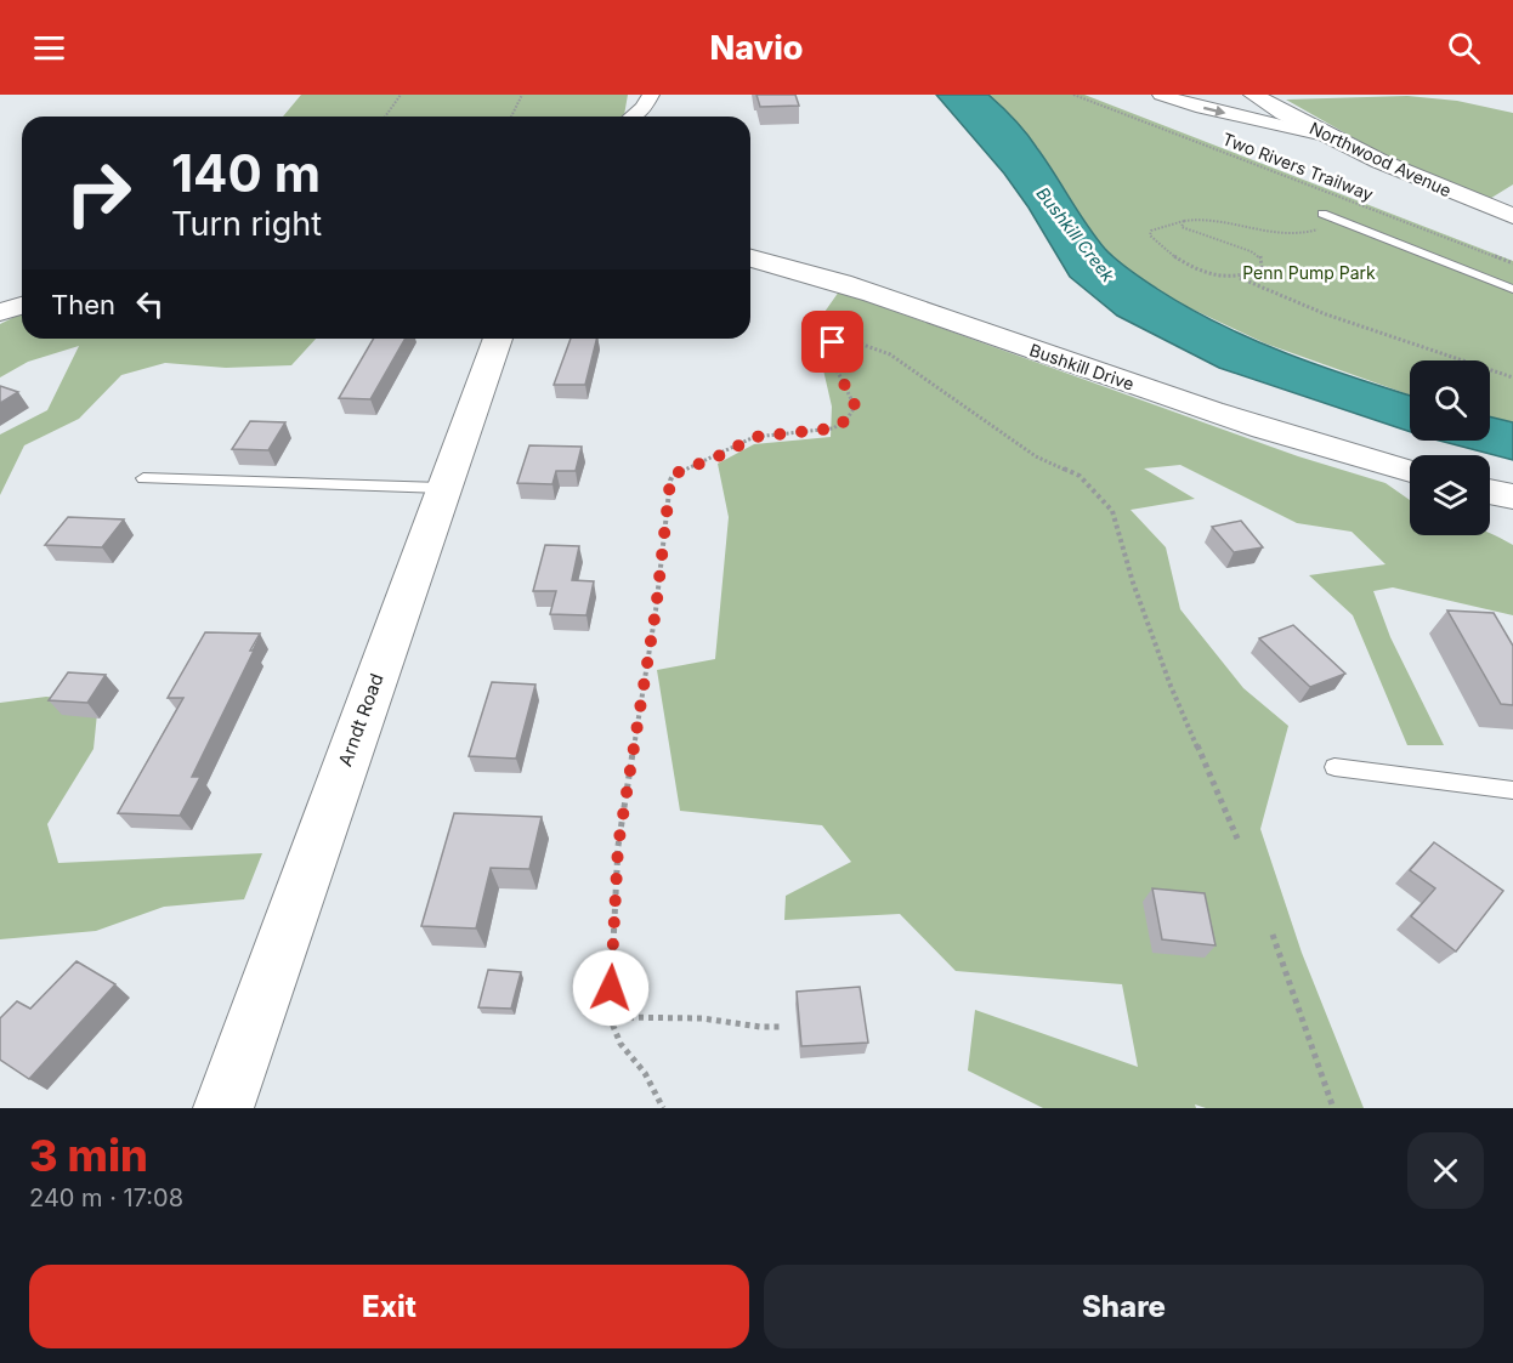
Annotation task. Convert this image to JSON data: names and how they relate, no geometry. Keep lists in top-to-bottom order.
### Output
{
  "streets": {
    "street": ["Northwood Avenue", "Bushkill Drive", "Arndt Road"],
    "path": ["Two Rivers Trailway"]
  },
  "water": ["Bushkill Creek"],
  "parks": ["Penn Pump Park"],
  "page": {
    "header": "Navio",
    "turn": ["140 m", "Turn right"],
    "then": "Then",
    "heading": ["3 min", "240 m · 17:08"],
    "buttons": ["Exit", "Share"]
  }
}
